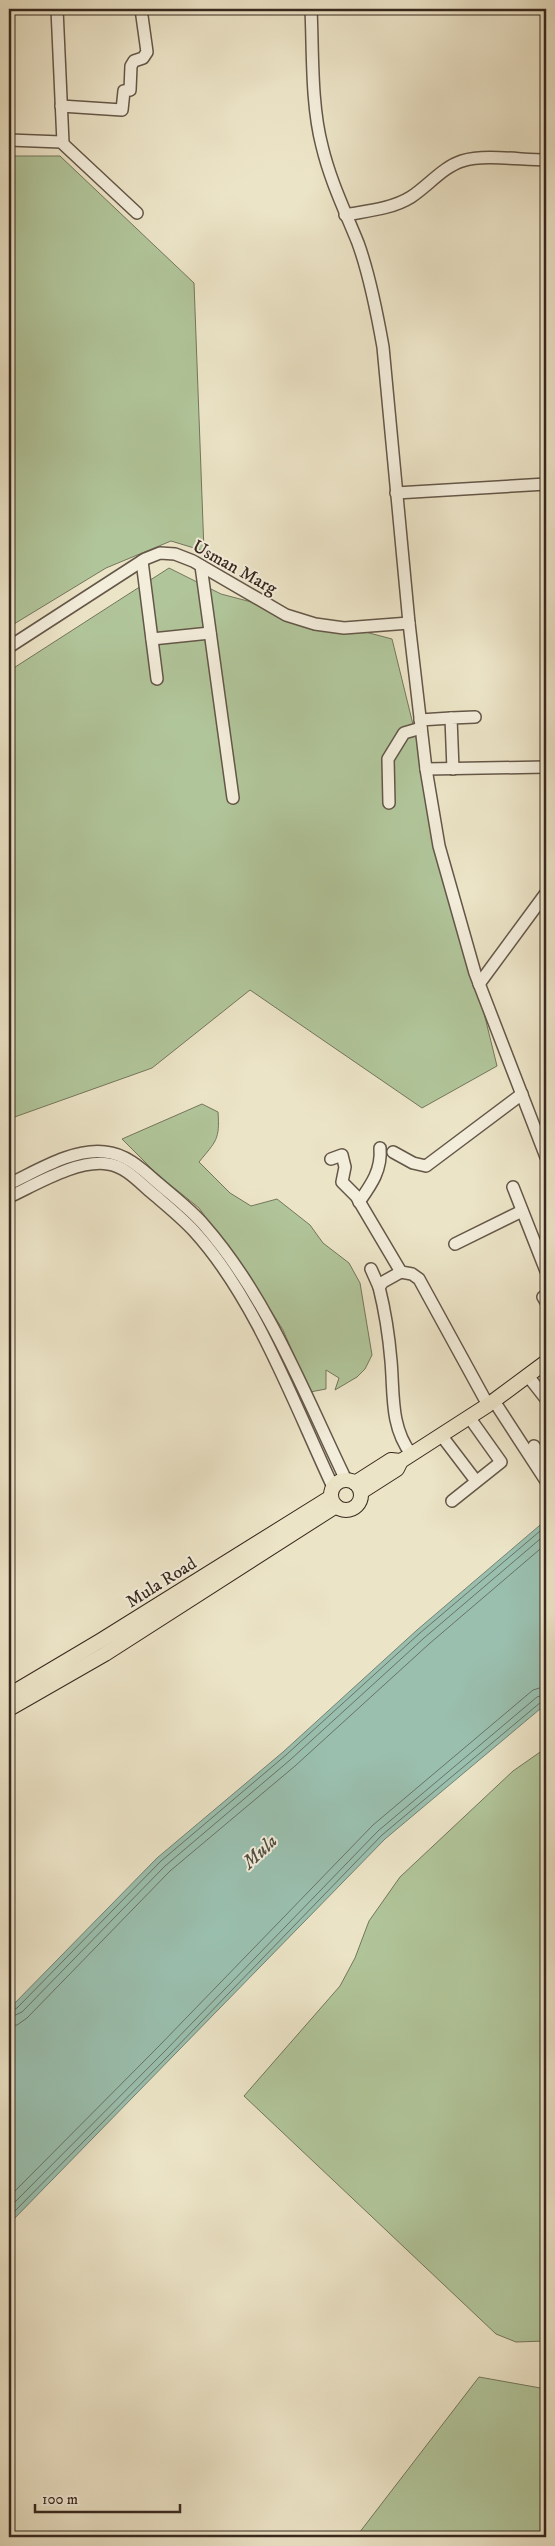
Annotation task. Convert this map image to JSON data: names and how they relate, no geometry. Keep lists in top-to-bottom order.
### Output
{
  "streets": {
    "main road": ["Mula Road"],
    "street": ["Usman Marg"]
  },
  "water": ["Mula"],
  "scale_bar": "100 m"
}
